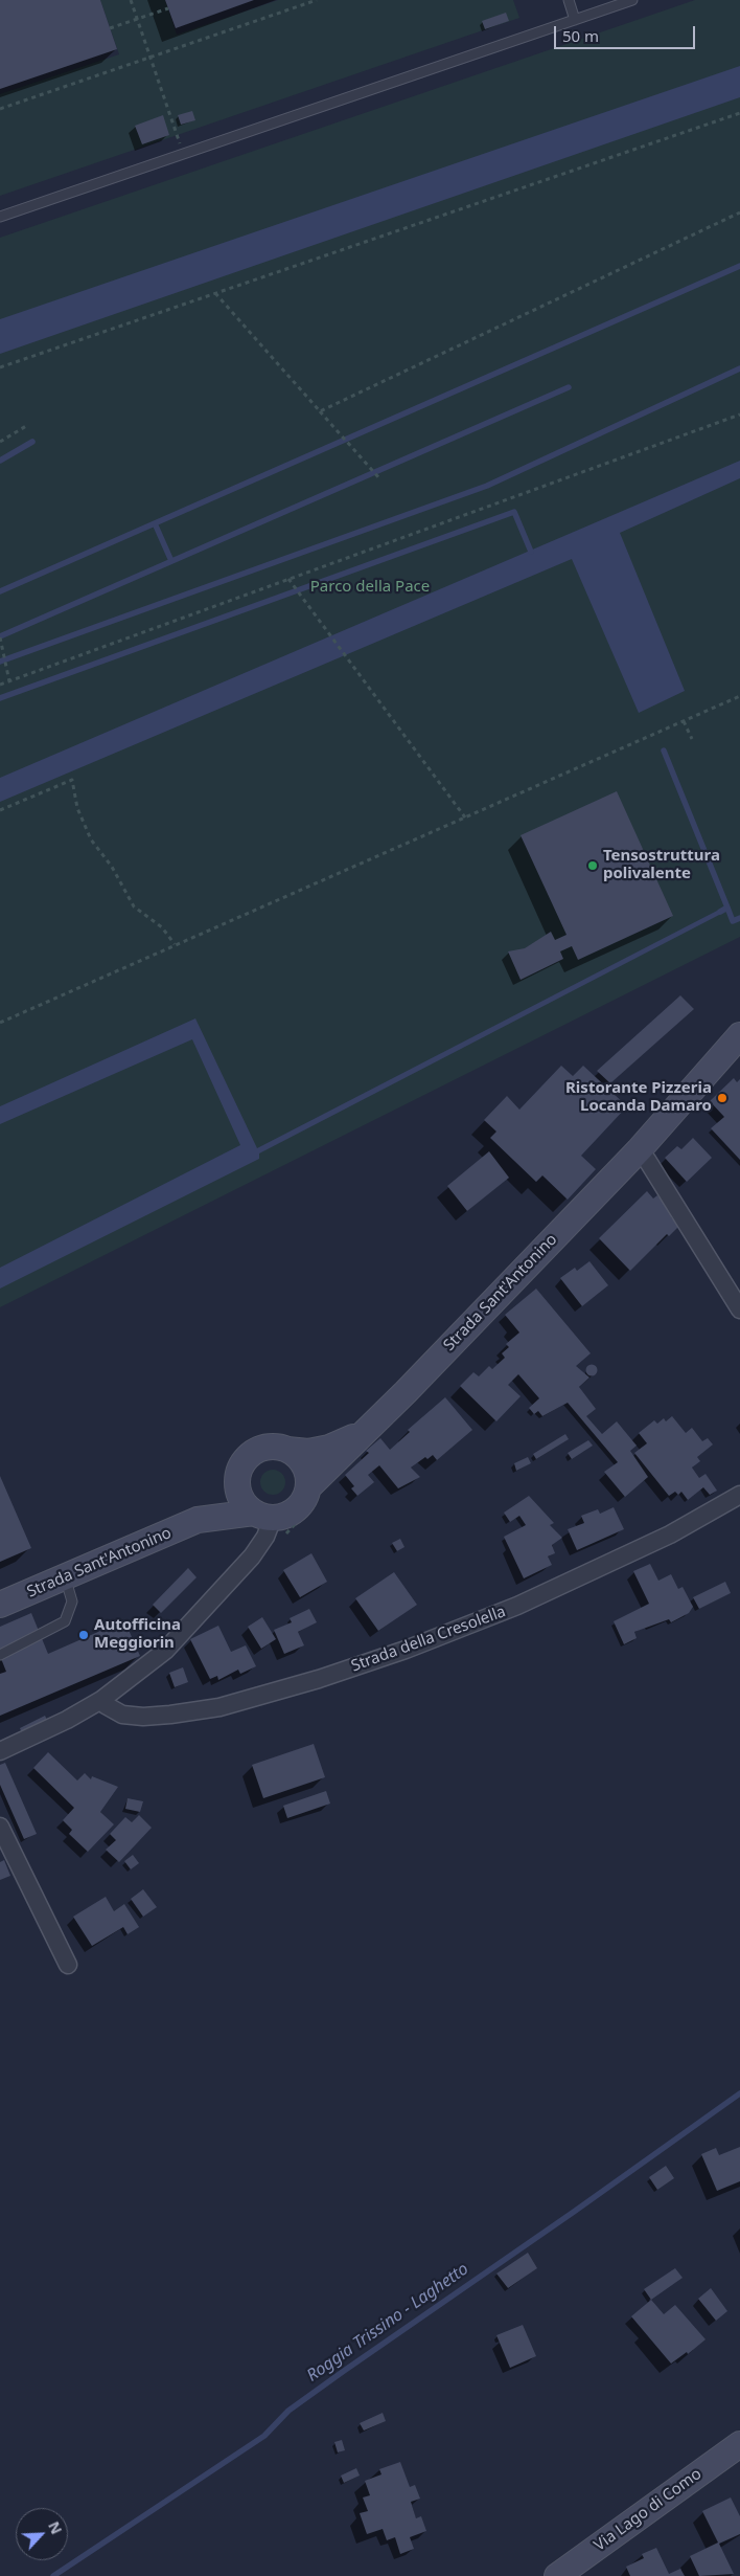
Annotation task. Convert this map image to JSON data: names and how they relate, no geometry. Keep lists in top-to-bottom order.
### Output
{
  "streets": {
    "main road": ["Strada Sant'Antonino", "Via Lago di Como"],
    "street": ["Strada della Cresolella"]
  },
  "water": ["Roggia Trissino - Laghetto"],
  "parks": ["Parco della Pace"],
  "places": ["Tensostruttura polivalente", "Ristorante Pizzeria Locanda Damaro", "Autofficina Meggiorin"],
  "scale_bar": "50 m",
  "north": "top right"
}
